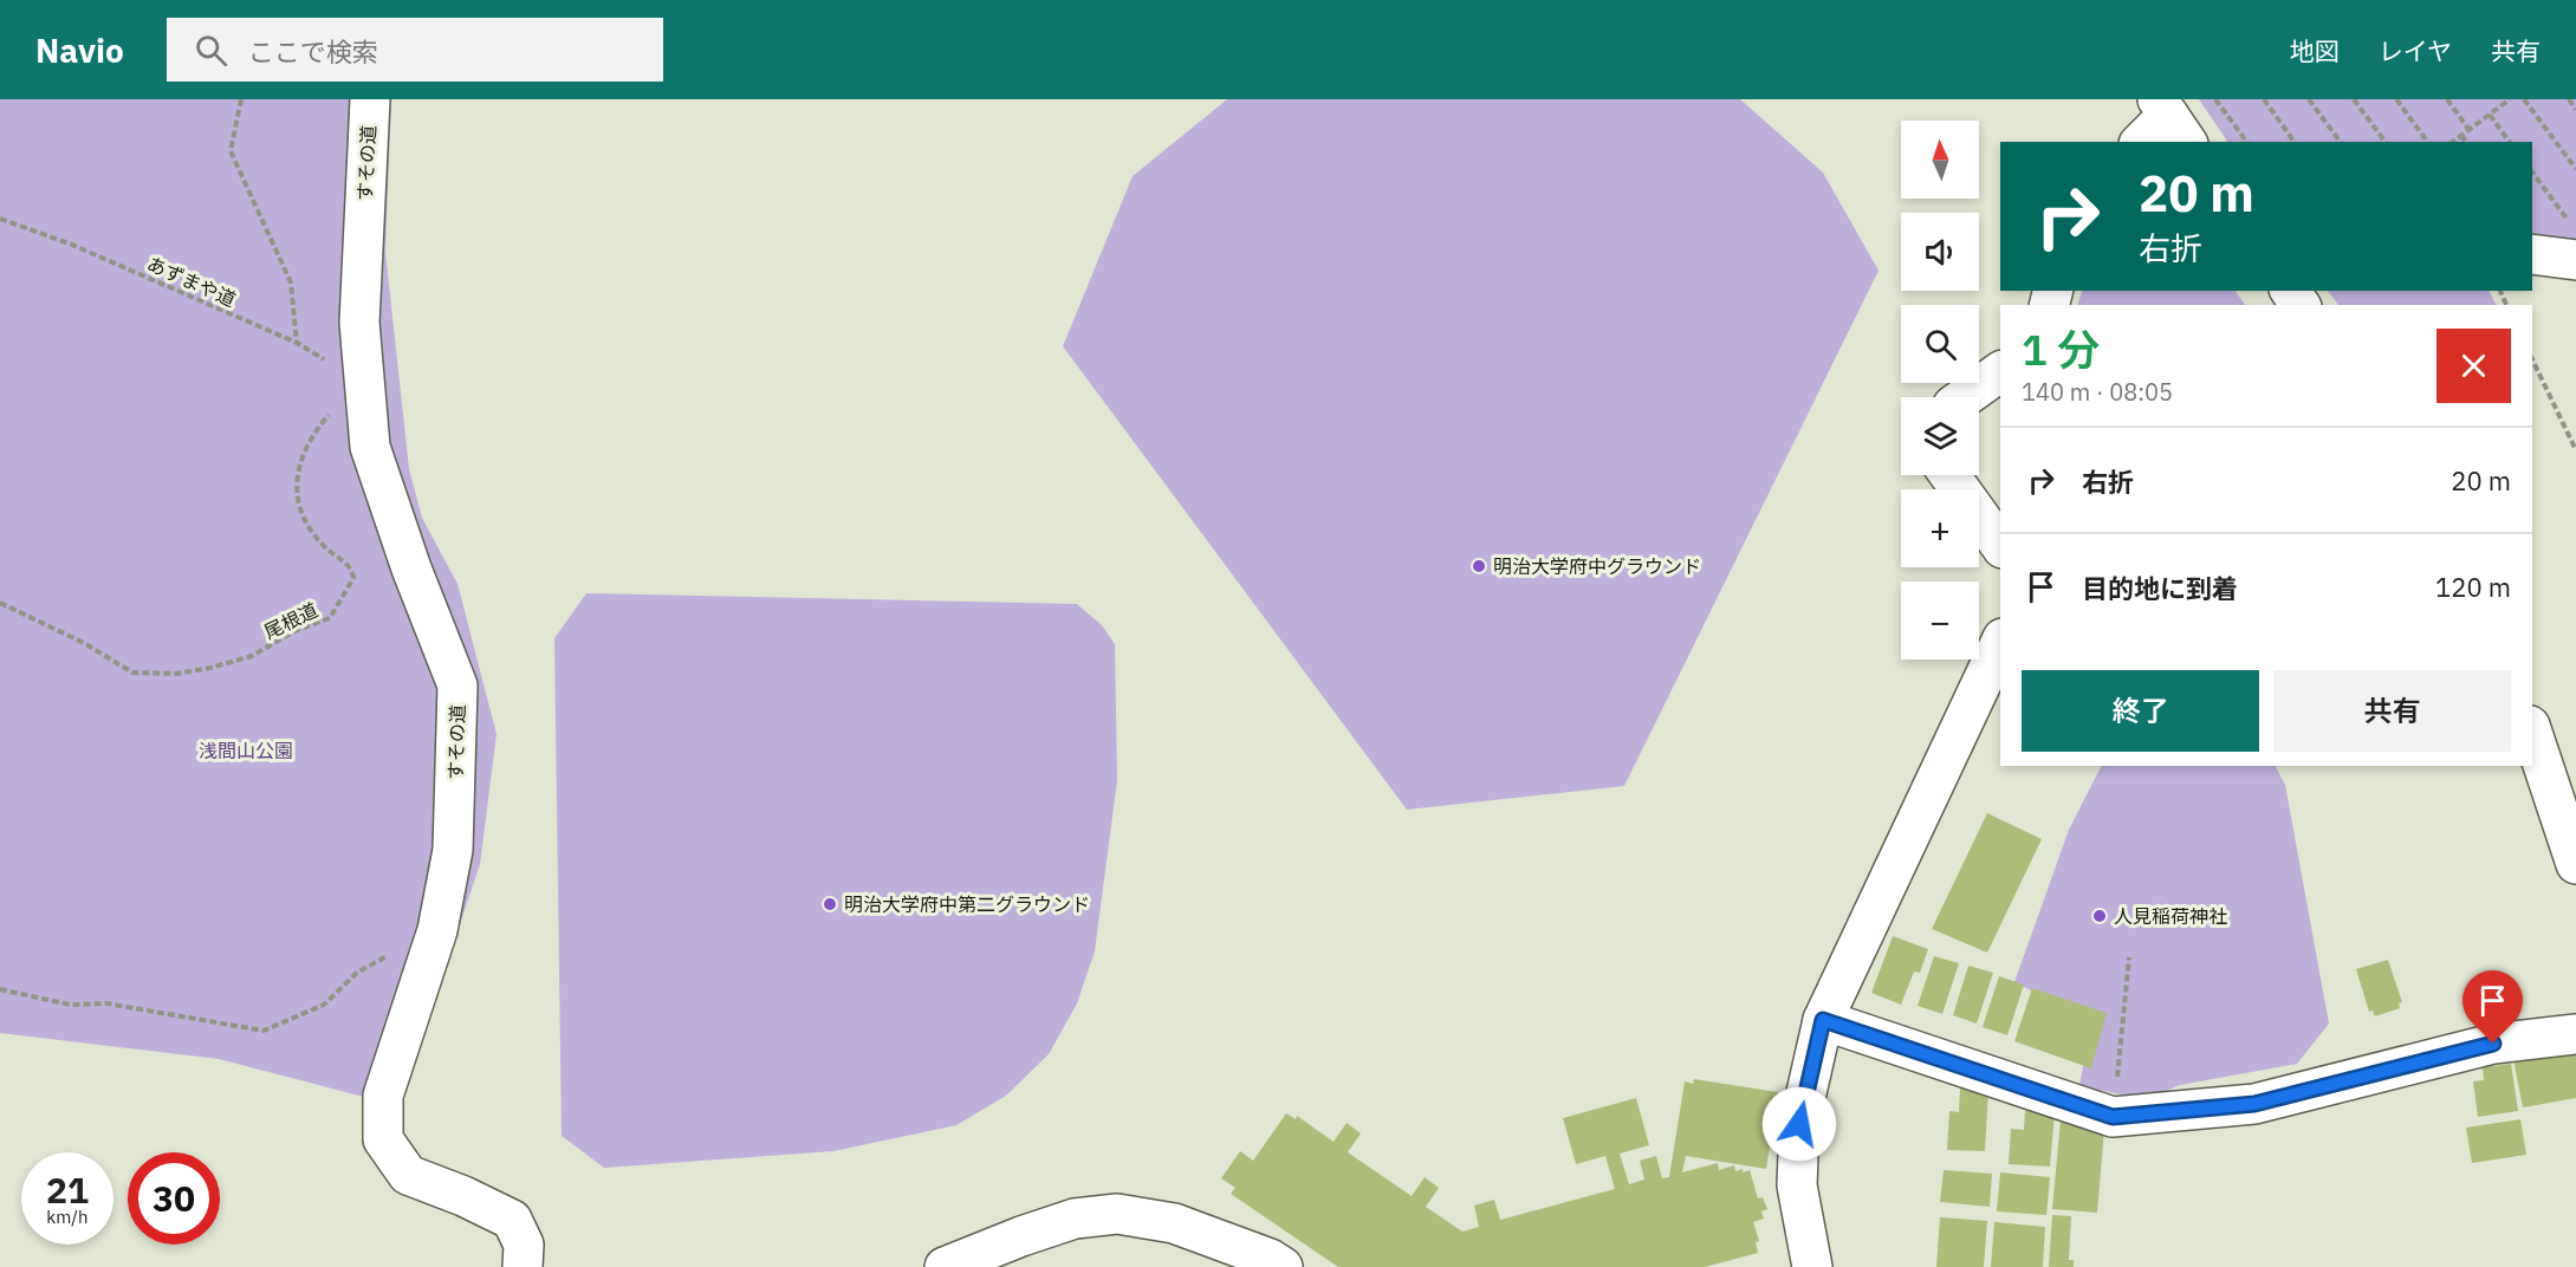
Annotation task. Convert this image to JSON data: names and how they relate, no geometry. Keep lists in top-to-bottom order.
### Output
{
  "streets": {
    "street": ["すその道"],
    "path": ["あずまや道", "尾根道"]
  },
  "crossings": [
    ["すその道", "あずまや道"],
    ["すその道", "尾根道"],
    ["あずまや道", "尾根道"]
  ],
  "parks": ["浅間山公園"],
  "places": ["明治大学府中グラウンド", "明治大学府中第二グラウンド", "人見稲荷神社"],
  "north": "top",
  "page": {
    "header": "Navio",
    "search": "ここで検索",
    "nav": ["地図", "レイヤ", "共有"],
    "map_buttons": ["+", "−"],
    "turn": ["20 m", "右折"],
    "heading": ["1 分", "140 m · 08:05"],
    "list": [
      {
        "name": "右折",
        "value": "20 m"
      },
      {
        "name": "目的地に到着",
        "value": "120 m"
      }
    ],
    "buttons": ["終了", "共有"],
    "speed": "21 km/h",
    "limit": "30"
  }
}
